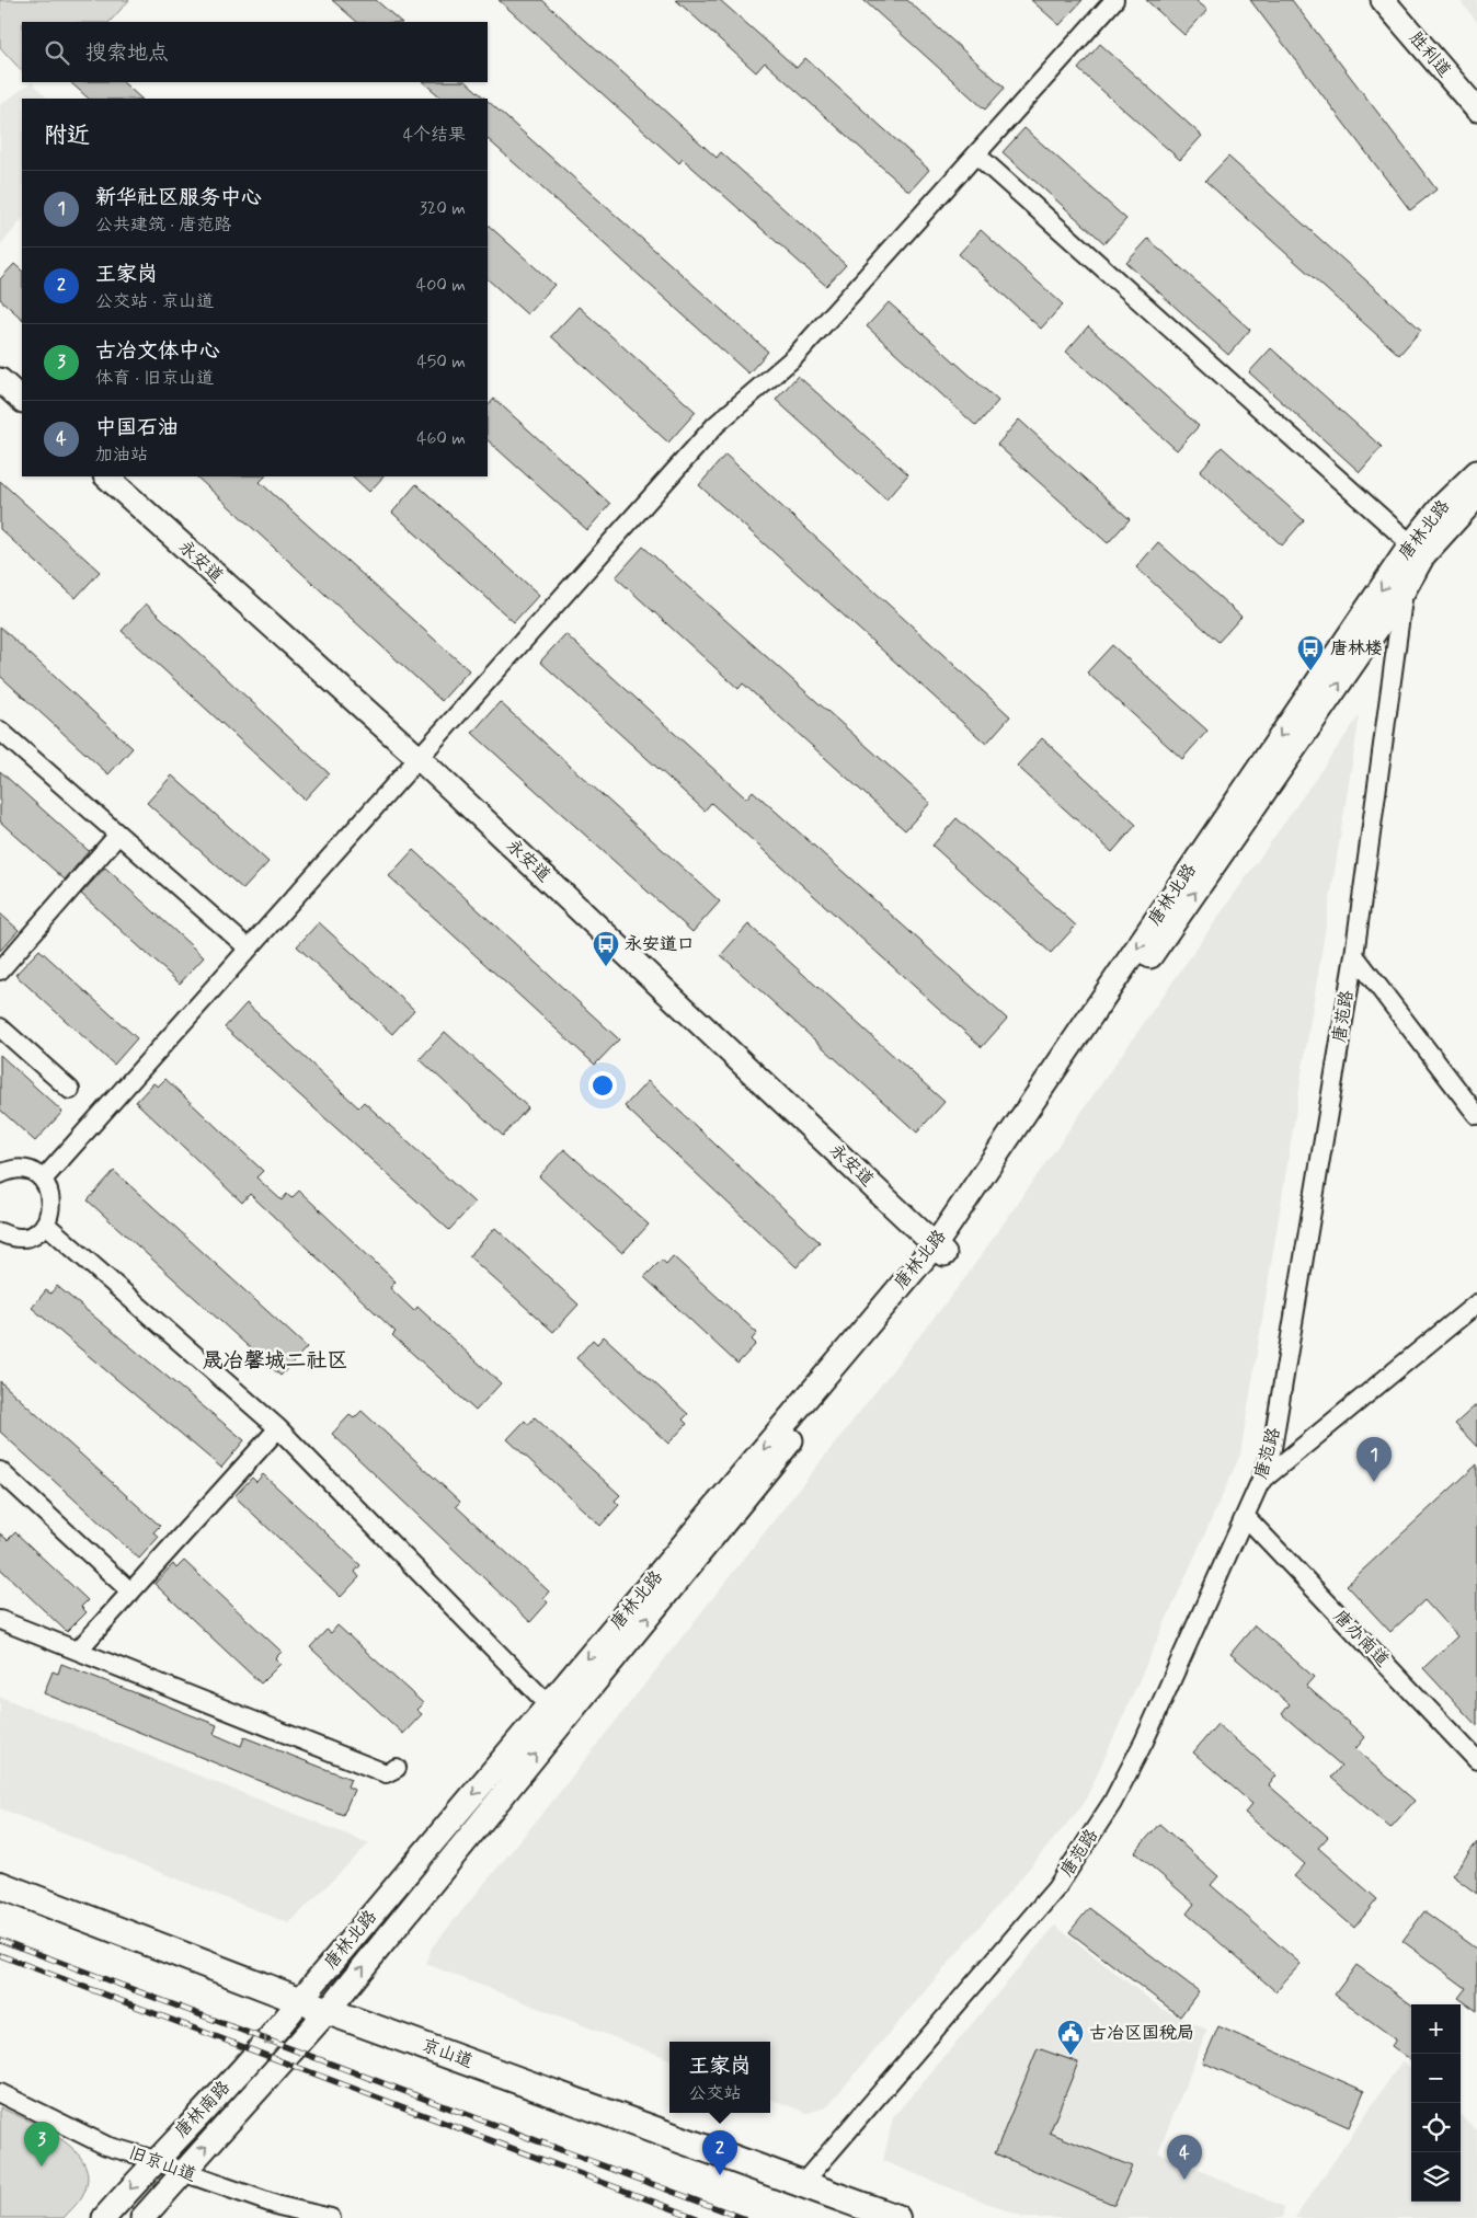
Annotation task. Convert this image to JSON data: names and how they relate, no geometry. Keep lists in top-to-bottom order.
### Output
{
  "streets": {
    "highway": ["京山道"],
    "main road": [
      "胜利道",
      "唐林北路",
      "永安道",
      "唐林南路"
    ],
    "street": ["唐范路", "唐办南道", "旧京山道"]
  },
  "crossings": [
    ["唐林北路", "永安道"],
    ["唐林北路", "唐范路"],
    ["唐林北路", "京山道"],
    ["唐林北路", "唐林南路"],
    ["唐范路", "唐办南道"],
    ["唐范路", "京山道"],
    ["京山道", "唐林南路"],
    ["唐林南路", "旧京山道"]
  ],
  "districts": ["晟冶馨城二社区"],
  "places": {
    "bus stop": ["唐林楼", "永安道口"],
    "public building": ["古冶区国税局"]
  },
  "page": {
    "search": "搜索地点",
    "heading": ["附近", "4个结果"],
    "list": [
      {
        "mark": "1",
        "name": "新华社区服务中心",
        "note": "公共建筑 · 唐范路",
        "value": "320 m"
      },
      {
        "mark": "2",
        "name": "王家岗",
        "note": "公交站 · 京山道",
        "value": "400 m"
      },
      {
        "mark": "3",
        "name": "古冶文体中心",
        "note": "体育 · 旧京山道",
        "value": "450 m"
      },
      {
        "mark": "4",
        "name": "中国石油",
        "note": "加油站",
        "value": "460 m"
      }
    ],
    "pins": [
      "1",
      "3",
      "2",
      "4"
    ],
    "map_buttons": ["+", "−"],
    "popup": ["王家岗", "公交站"]
  }
}
